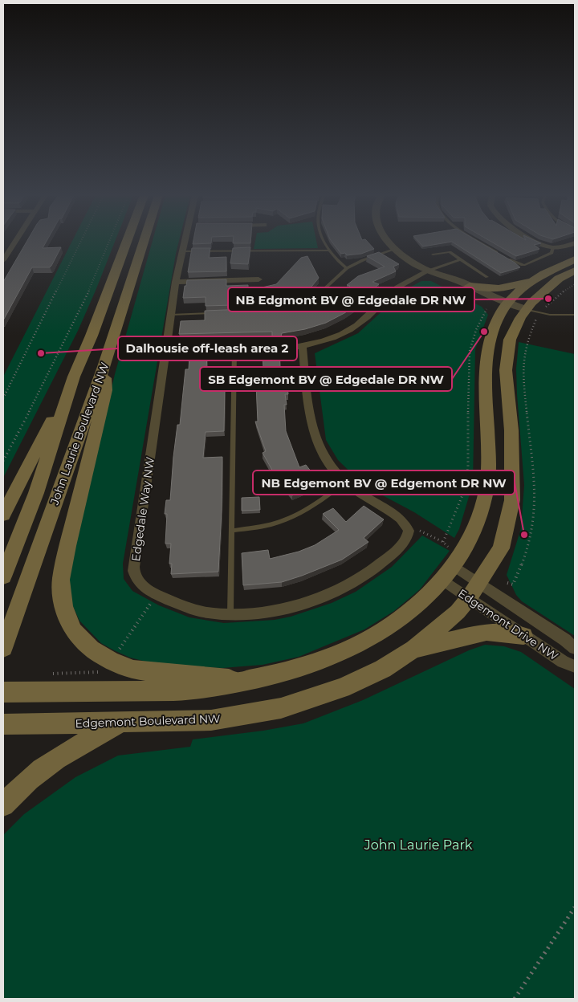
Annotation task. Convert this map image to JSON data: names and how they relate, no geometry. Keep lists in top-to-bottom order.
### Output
{
  "streets": {
    "main road": ["John Laurie Boulevard NW", "Edgemont Boulevard NW"],
    "street": ["Edgedale Way NW", "Edgemont Drive NW"]
  },
  "crossings": [
    ["Edgemont Drive NW", "Edgemont Boulevard NW"]
  ],
  "parks": ["John Laurie Park"],
  "places": [
    "NB Edgmont BV @ Edgedale DR NW",
    "SB Edgemont BV @ Edgedale DR NW",
    "Dalhousie off-leash area 2",
    "NB Edgemont BV @ Edgemont DR NW"
  ]
}
